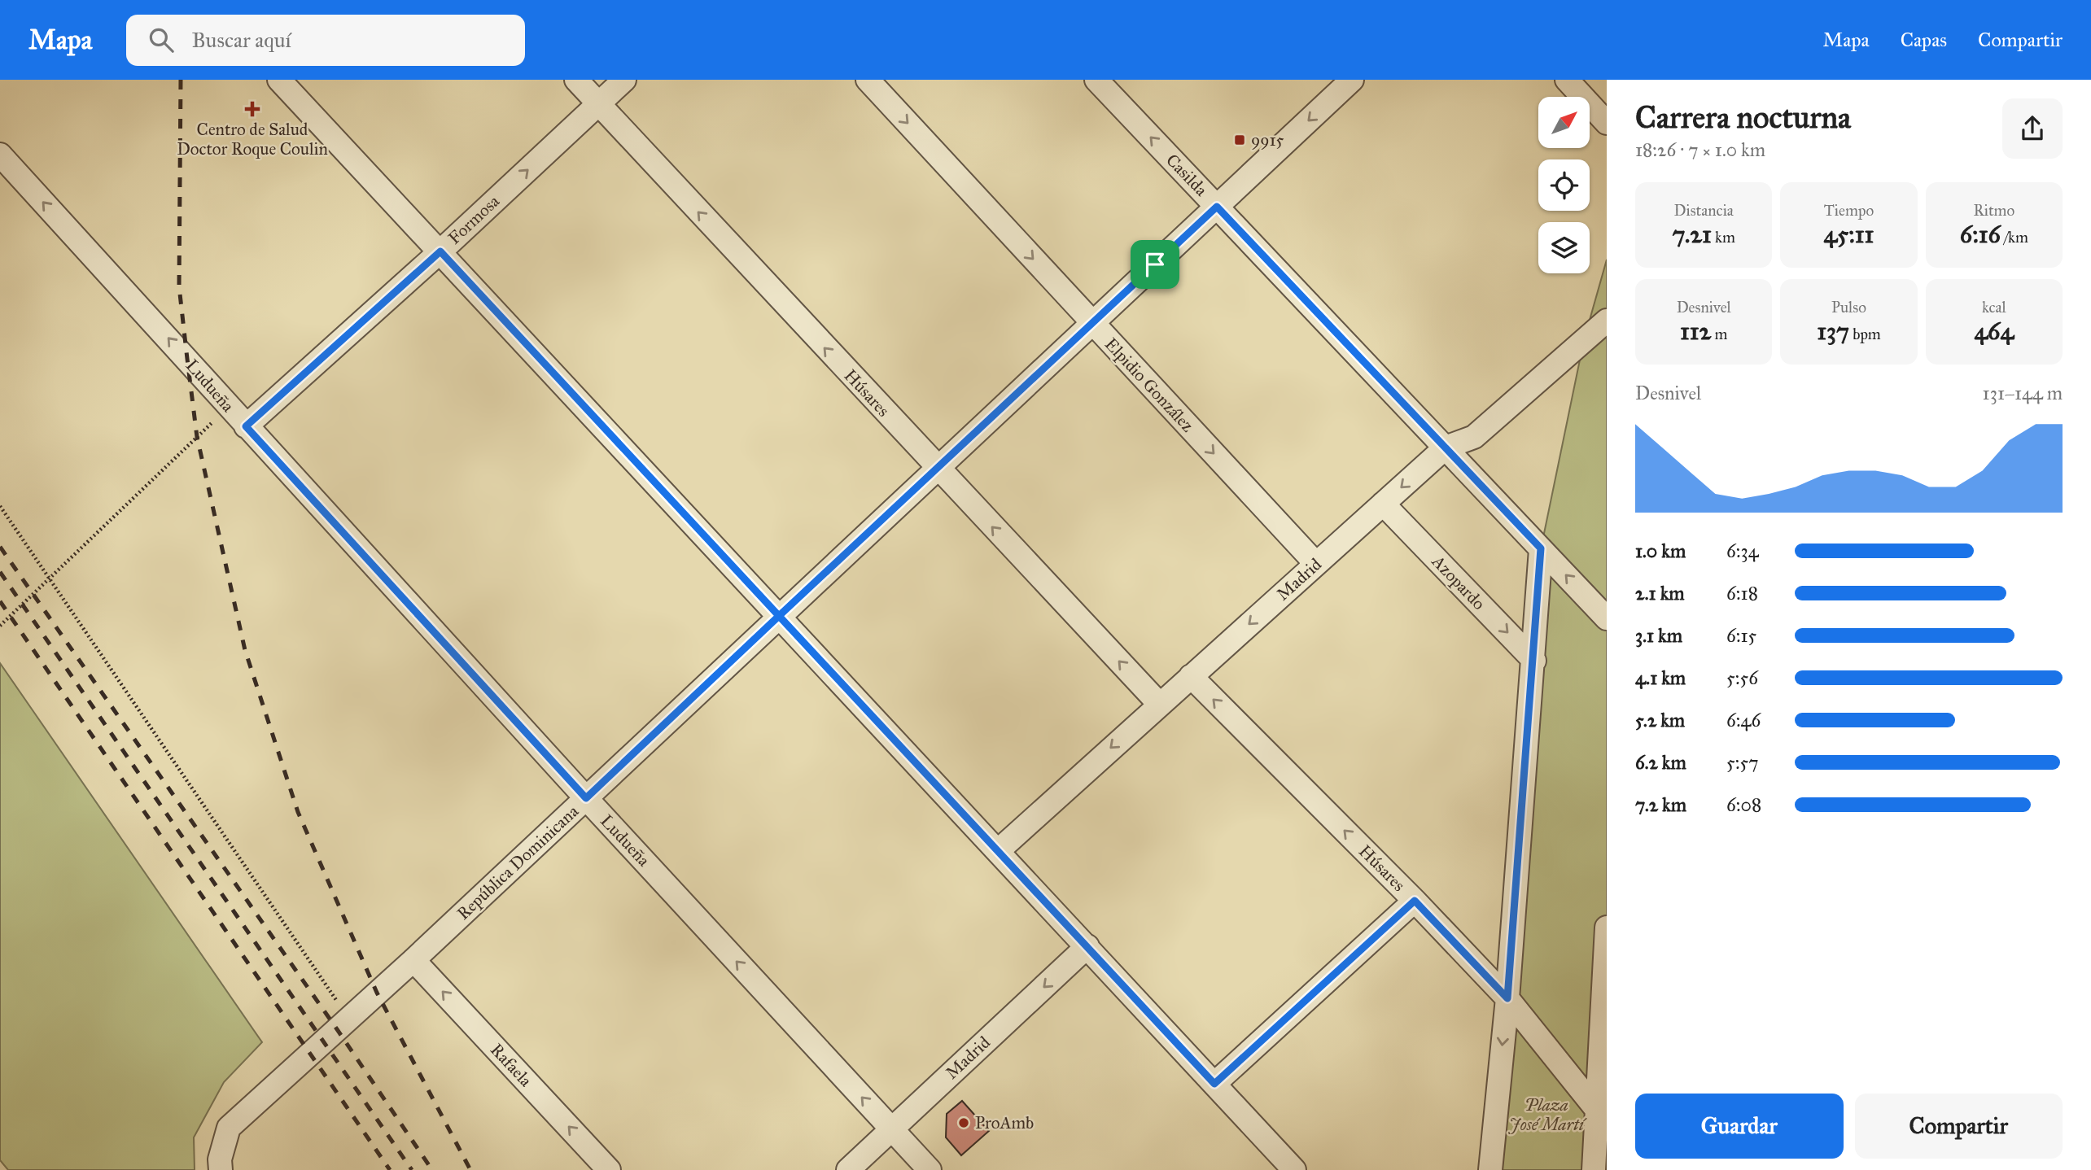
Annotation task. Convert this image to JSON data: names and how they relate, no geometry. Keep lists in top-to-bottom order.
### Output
{
  "streets": {
    "street": [
      "Casilda",
      "Formosa",
      "Elpidio González",
      "Ludueña",
      "Húsares",
      "Madrid",
      "Azopardo",
      "República Dominicana",
      "Rafaela"
    ]
  },
  "crossings": [
    ["Casilda", "Madrid"],
    ["Casilda", "República Dominicana"],
    ["Formosa", "Ludueña"],
    ["Formosa", "Húsares"],
    ["Elpidio González", "Madrid"],
    ["Elpidio González", "República Dominicana"],
    ["Ludueña", "Madrid"],
    ["Ludueña", "República Dominicana"],
    ["Húsares", "Madrid"],
    ["Húsares", "República Dominicana"],
    ["Madrid", "Azopardo"],
    ["República Dominicana", "Rafaela"]
  ],
  "one_way": [
    "Casilda",
    "Formosa",
    "Elpidio González",
    "Ludueña",
    "Húsares",
    "Madrid",
    "Azopardo",
    "Rafaela"
  ],
  "parks": ["Plaza José Martí"],
  "places": {
    "health": ["Centro de Salud Doctor Roque Coulin"],
    "transit": ["9915"],
    "other": ["ProAmb"]
  },
  "north": "top right",
  "page": {
    "header": "Mapa",
    "search": "Buscar aquí",
    "nav": ["Mapa", "Capas", "Compartir"],
    "heading": ["Carrera nocturna", "18:26 · 7 × 1.0 km"],
    "stats": [
      ["Distancia", "7.21 km"],
      ["Tiempo", "45:11"],
      ["Ritmo", "6:16 /km"],
      ["Desnivel", "112 m"],
      ["Pulso", "137 bpm"],
      ["kcal", "464"]
    ],
    "chart": ["Desnivel", "131–144 m"],
    "list": [
      {
        "name": "1.0 km",
        "note": "6:34"
      },
      {
        "name": "2.1 km",
        "note": "6:18"
      },
      {
        "name": "3.1 km",
        "note": "6:15"
      },
      {
        "name": "4.1 km",
        "note": "5:56"
      },
      {
        "name": "5.2 km",
        "note": "6:46"
      },
      {
        "name": "6.2 km",
        "note": "5:57"
      },
      {
        "name": "7.2 km",
        "note": "6:08"
      }
    ],
    "buttons": ["Guardar", "Compartir"]
  }
}
